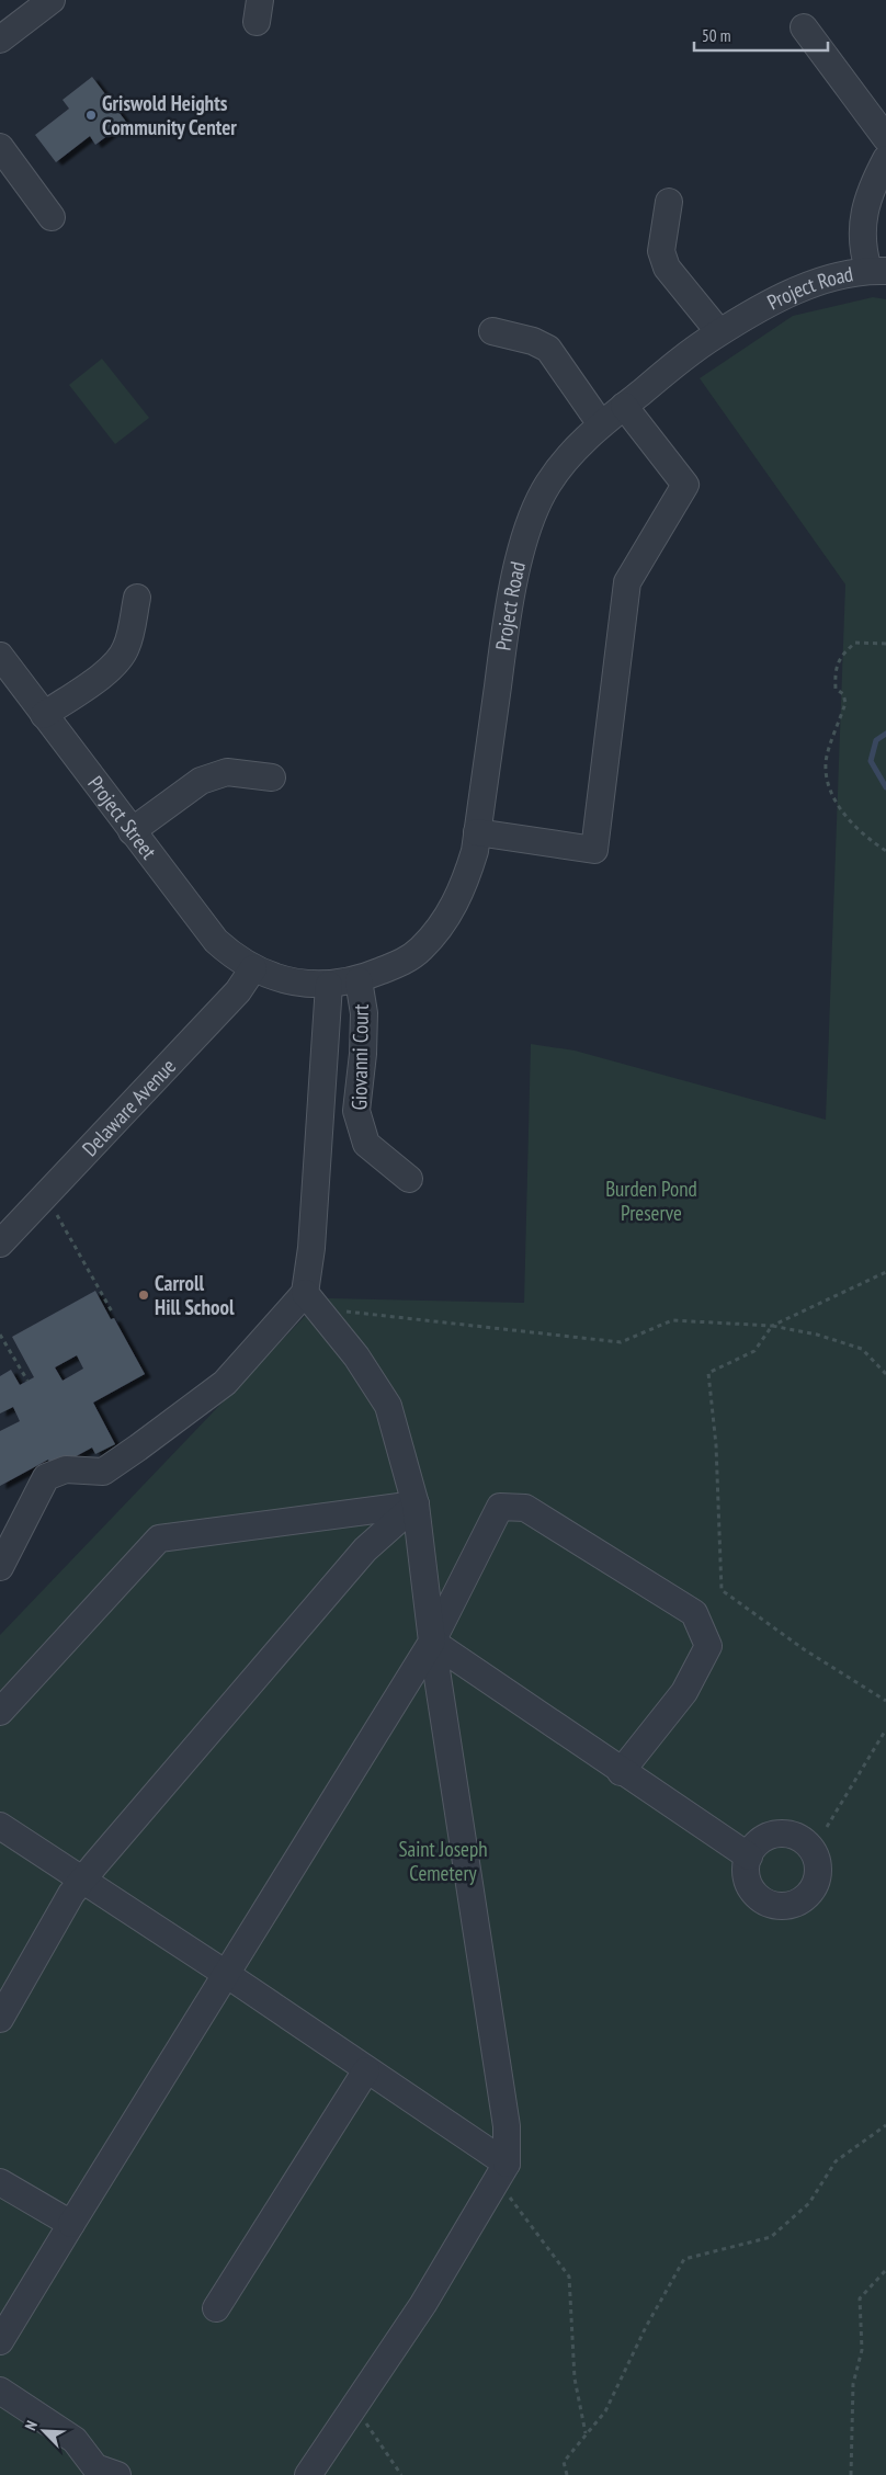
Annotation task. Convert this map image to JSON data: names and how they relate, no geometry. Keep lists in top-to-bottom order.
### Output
{
  "streets": {
    "street": [
      "Project Road",
      "Project Street",
      "Giovanni Court",
      "Delaware Avenue"
    ]
  },
  "crossings": [
    ["Project Road", "Project Street"],
    ["Project Road", "Giovanni Court"],
    ["Project Road", "Delaware Avenue"],
    ["Project Street", "Delaware Avenue"]
  ],
  "parks": ["Burden Pond Preserve", "Saint Joseph Cemetery"],
  "places": ["Griswold Heights Community Center", "Carroll Hill School"],
  "scale_bar": "50 m",
  "north": "top left"
}
